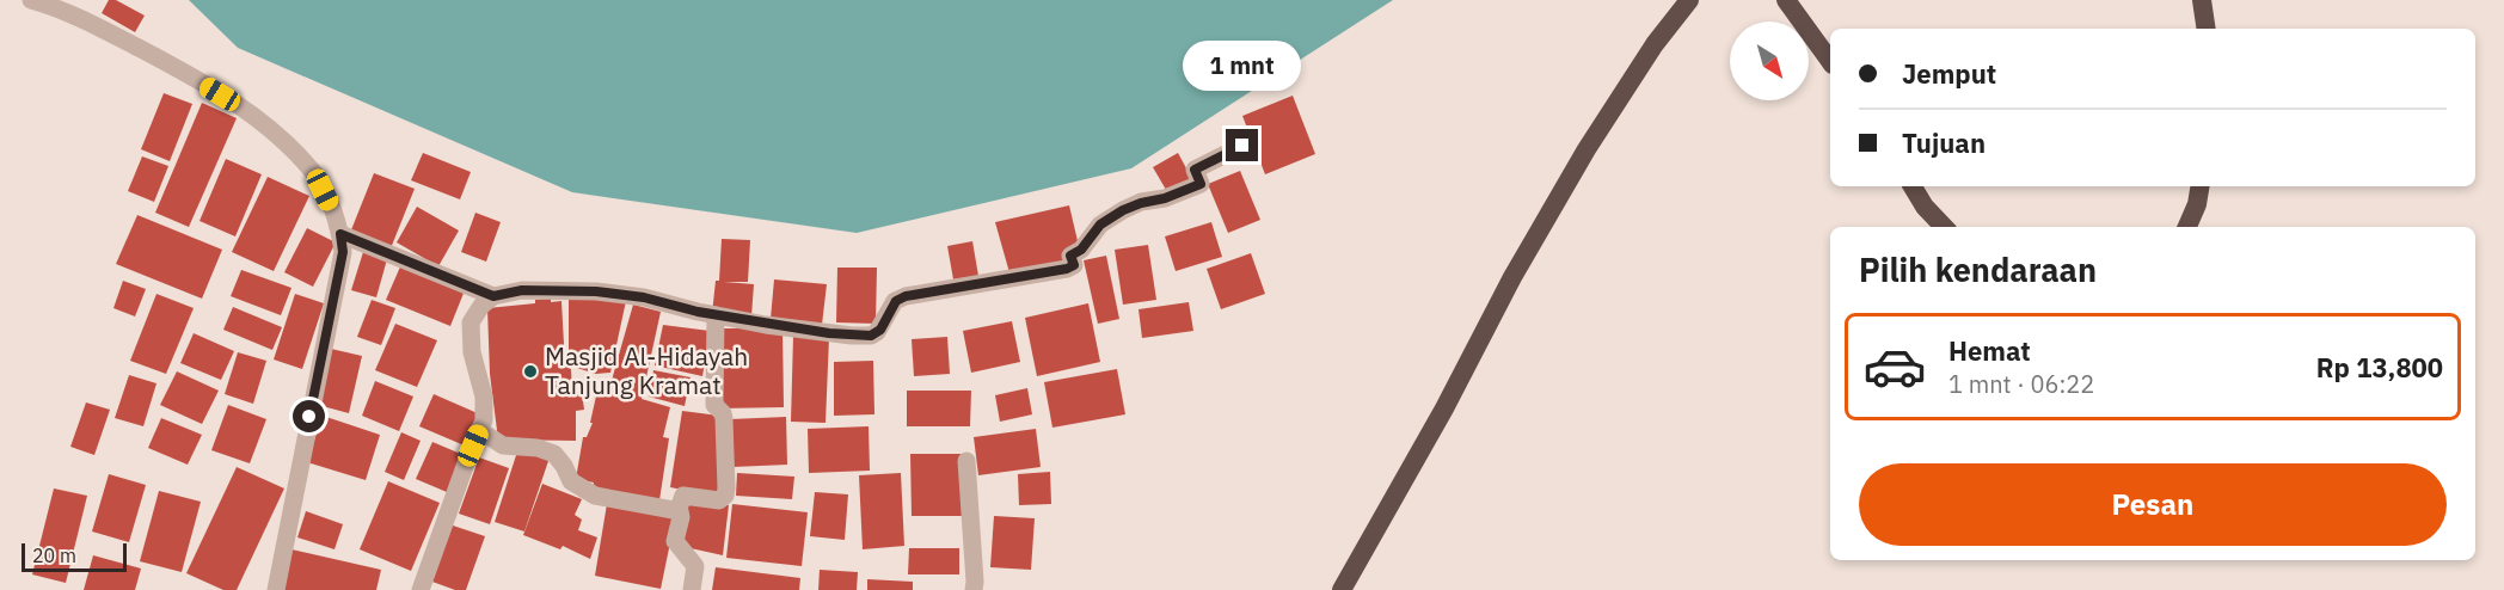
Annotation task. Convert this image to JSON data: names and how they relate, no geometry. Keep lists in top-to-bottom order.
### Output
{
  "places": ["Masjid Al-Hidayah Tanjung Kramat"],
  "scale_bar": "20 m",
  "north": "bottom right",
  "page": {
    "banner": ["Jemput", "Tujuan"],
    "bubble": "1 mnt",
    "heading": "Pilih kendaraan",
    "list": [
      {
        "name": "Hemat",
        "note": "1 mnt · 06:22",
        "value": "Rp 13,800"
      }
    ],
    "buttons": "Pesan",
    "scale": "20 m"
  }
}
